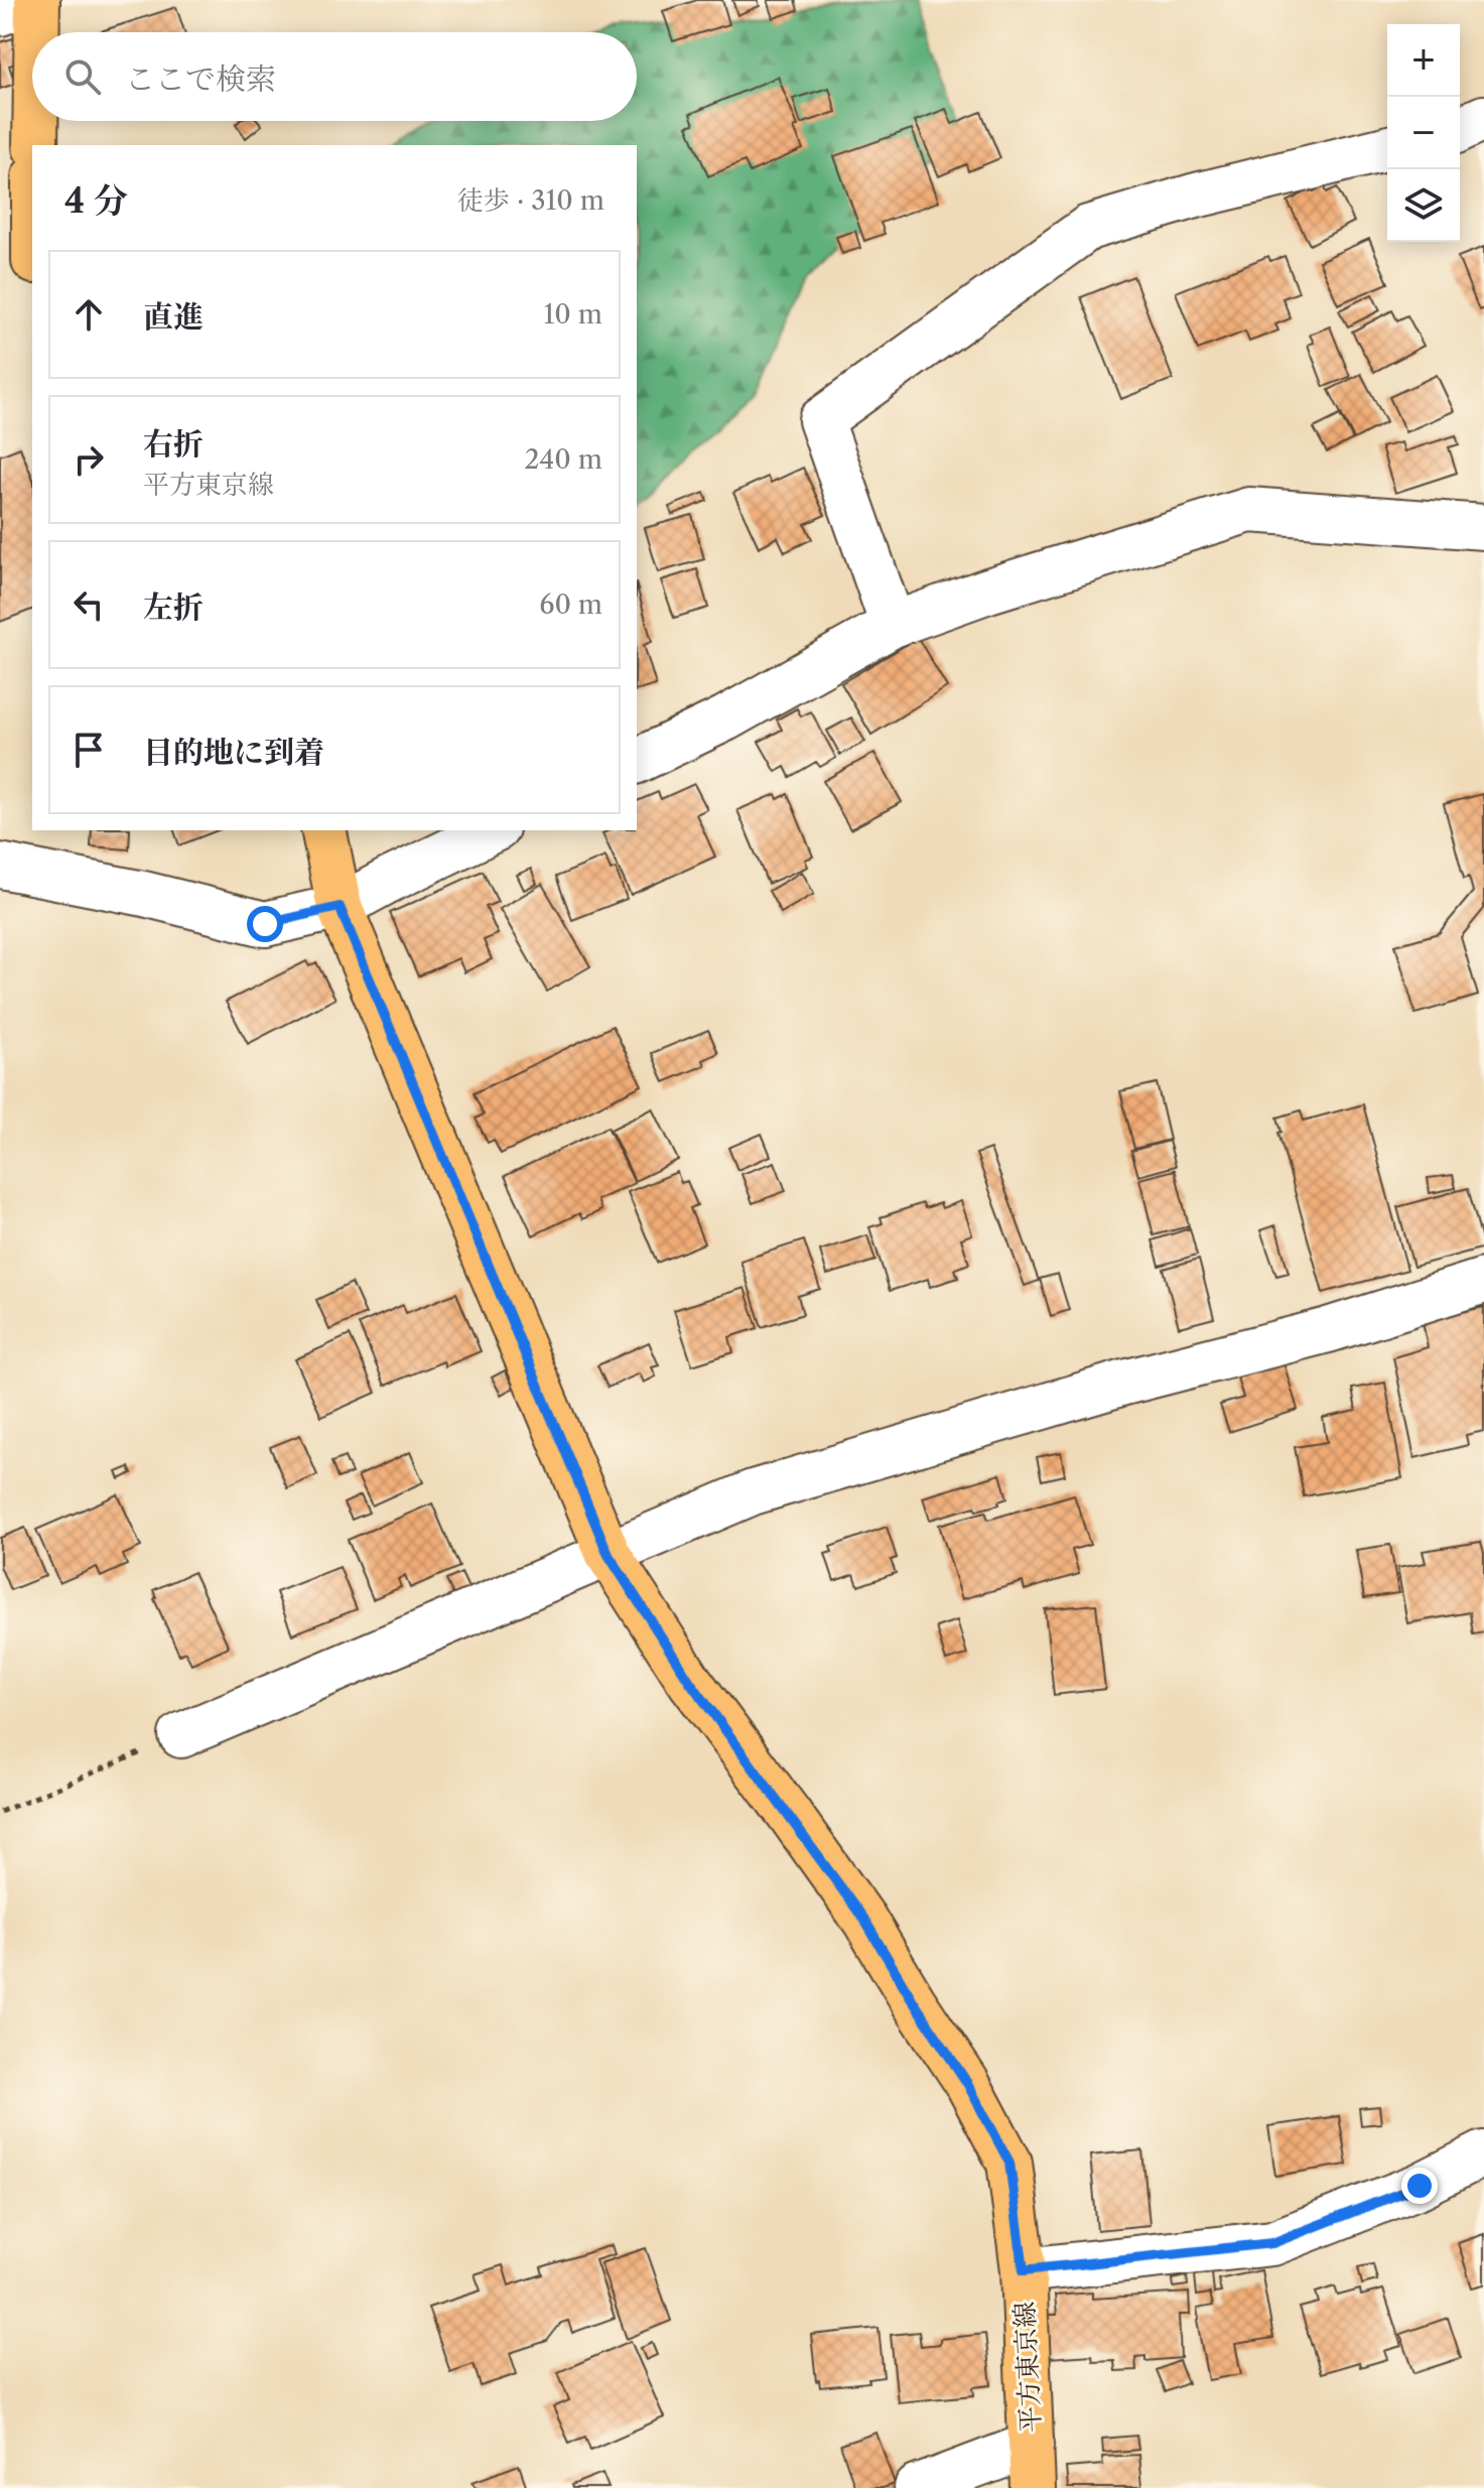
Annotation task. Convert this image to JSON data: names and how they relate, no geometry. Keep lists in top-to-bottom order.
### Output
{
  "streets": {
    "main road": ["平方東京線"]
  },
  "page": {
    "map_buttons": ["+", "−"],
    "search": "ここで検索",
    "heading": ["4 分", "徒歩 · 310 m"],
    "list": [
      ["直進", "10 m"],
      ["右折", "平方東京線", "240 m"],
      ["左折", "60 m"],
      "目的地に到着"
    ]
  }
}
